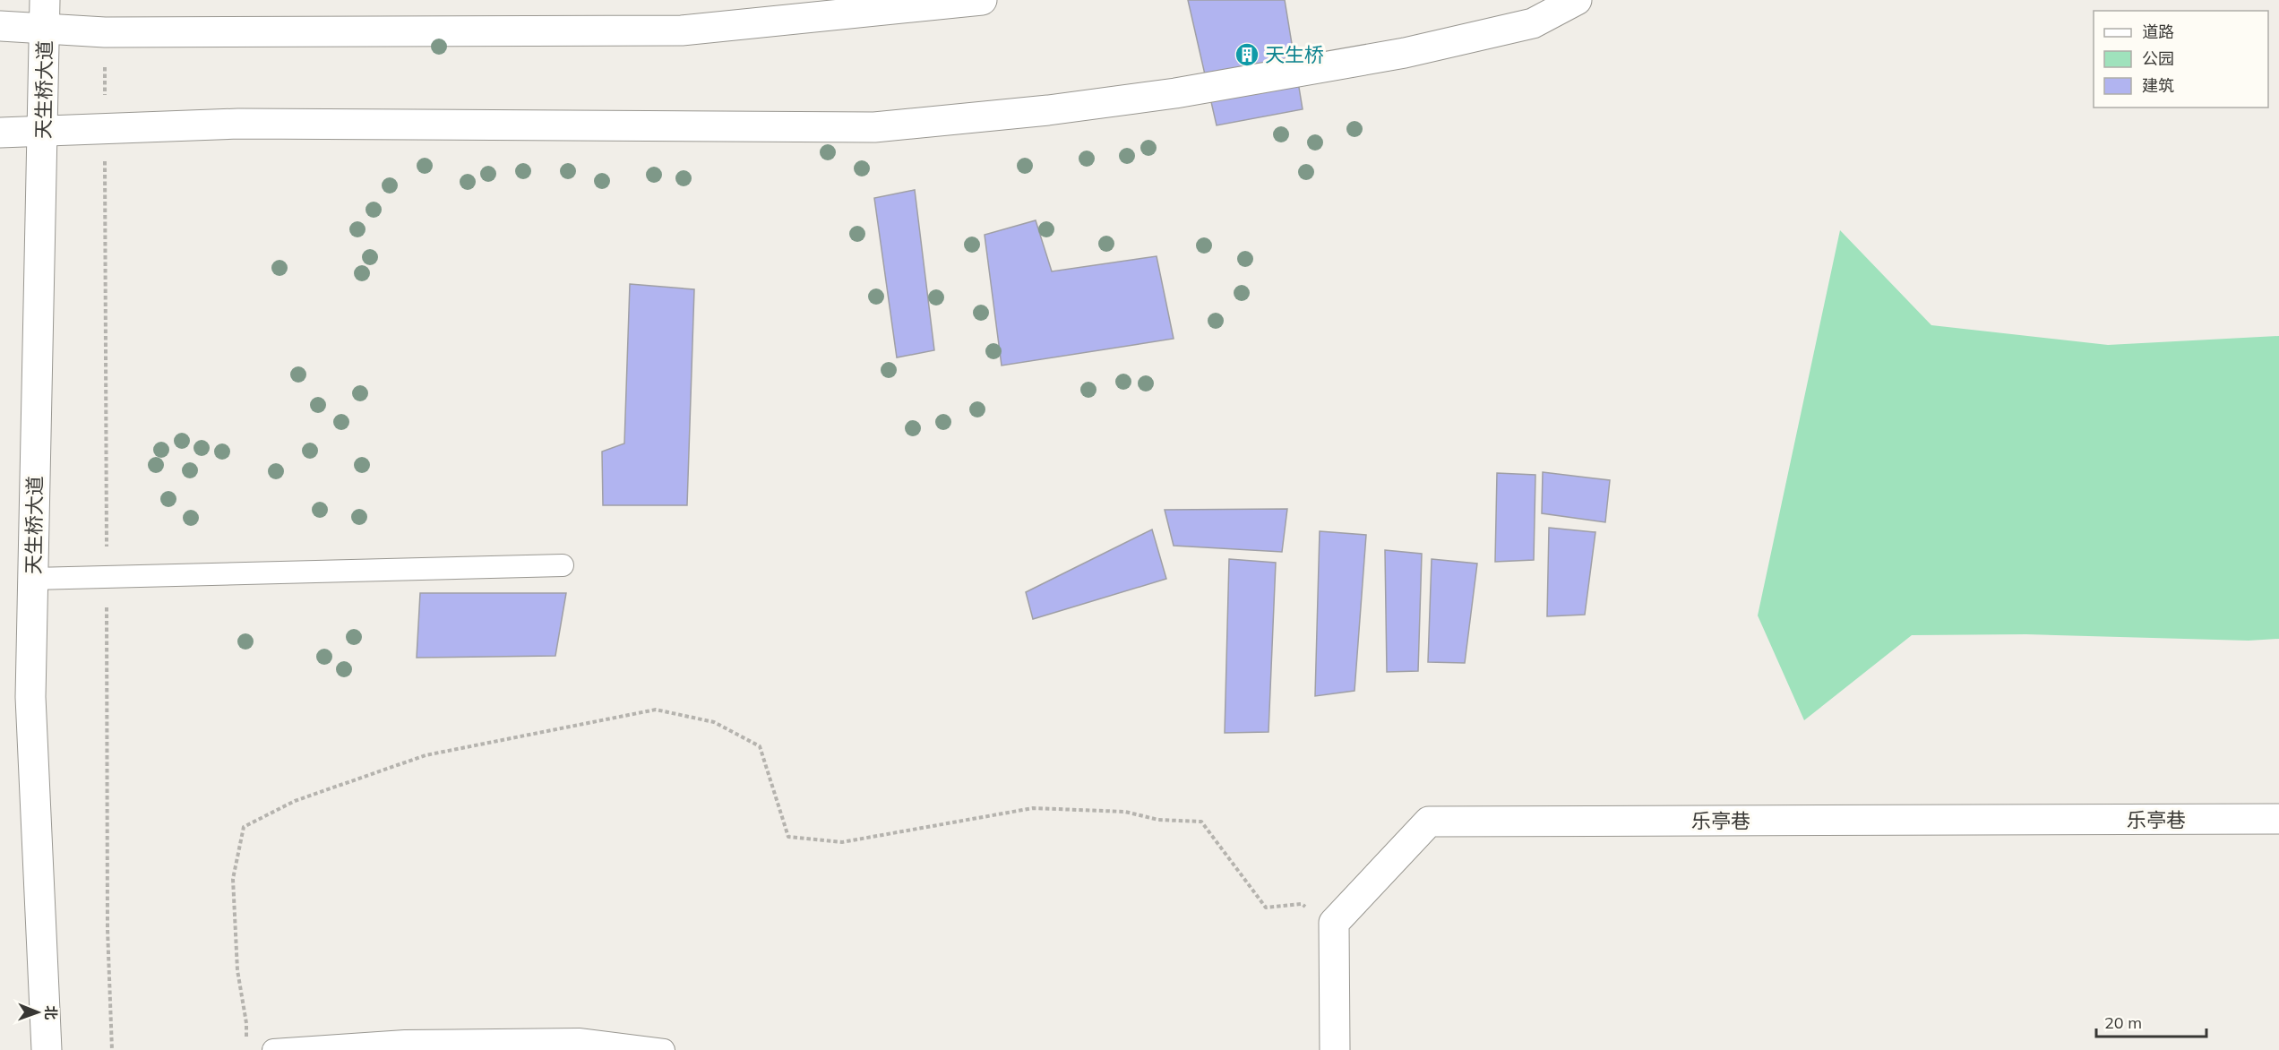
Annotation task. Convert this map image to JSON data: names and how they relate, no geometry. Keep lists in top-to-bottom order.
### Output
{
  "streets": {
    "main road": ["天生桥大道", "乐亭巷"]
  },
  "places": {
    "building": ["天生桥"]
  },
  "legend": ["道路", "公园", "建筑"],
  "scale_bar": "20 m",
  "north": "right"
}
